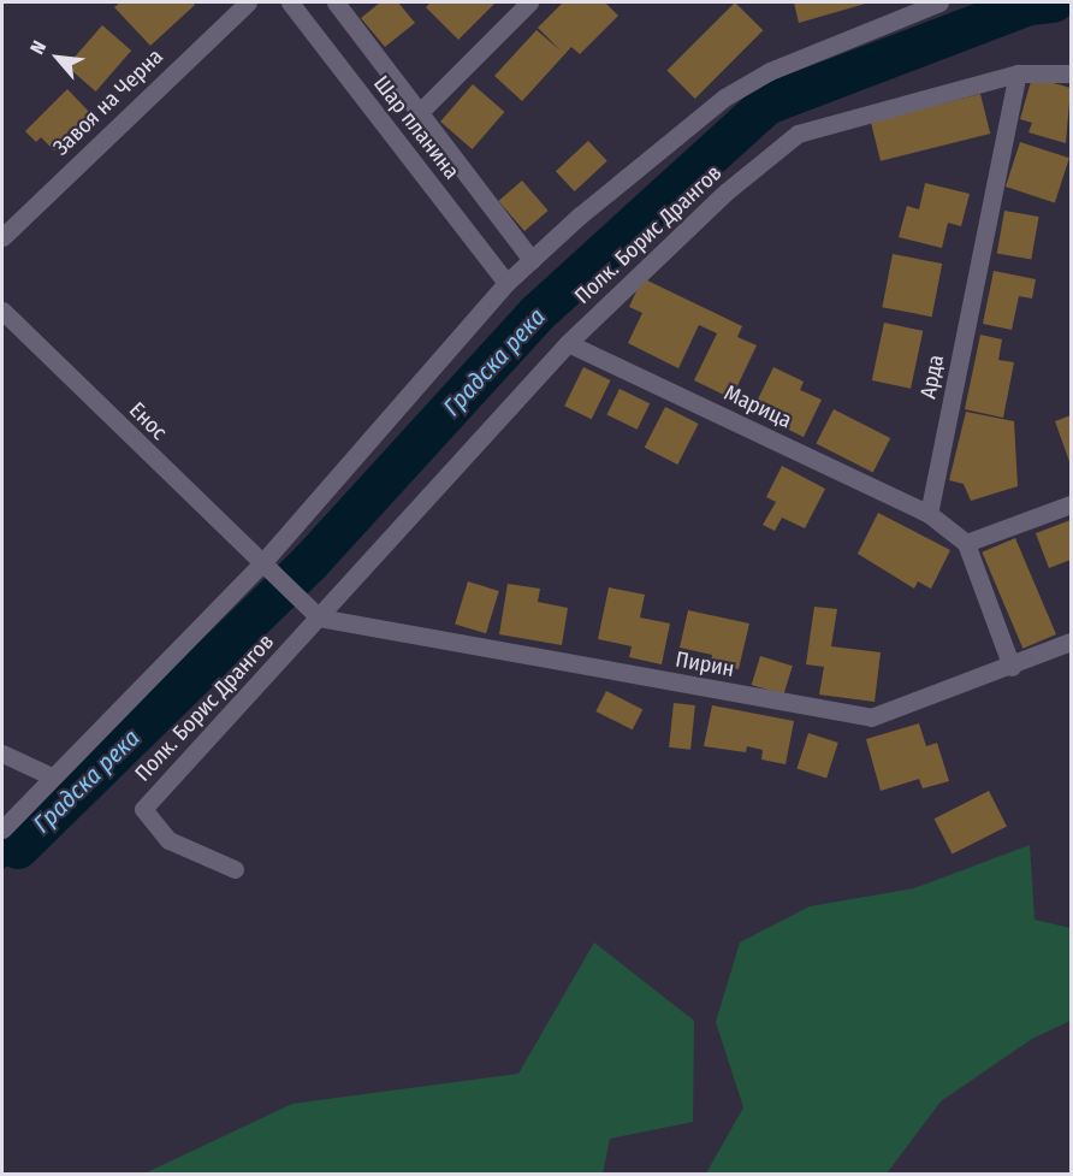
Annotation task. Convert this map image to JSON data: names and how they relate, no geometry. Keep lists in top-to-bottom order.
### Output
{
  "streets": {
    "street": [
      "Завоя на Черна",
      "Шар планина",
      "Полк. Борис Дрангов",
      "Арда",
      "Марица",
      "Енос",
      "Пирин"
    ]
  },
  "crossings": [
    ["Полк. Борис Дрангов", "Арда"],
    ["Полк. Борис Дрангов", "Марица"],
    ["Полк. Борис Дрангов", "Пирин"],
    ["Арда", "Марица"]
  ],
  "water": ["Градска река"],
  "north": "top left"
}
